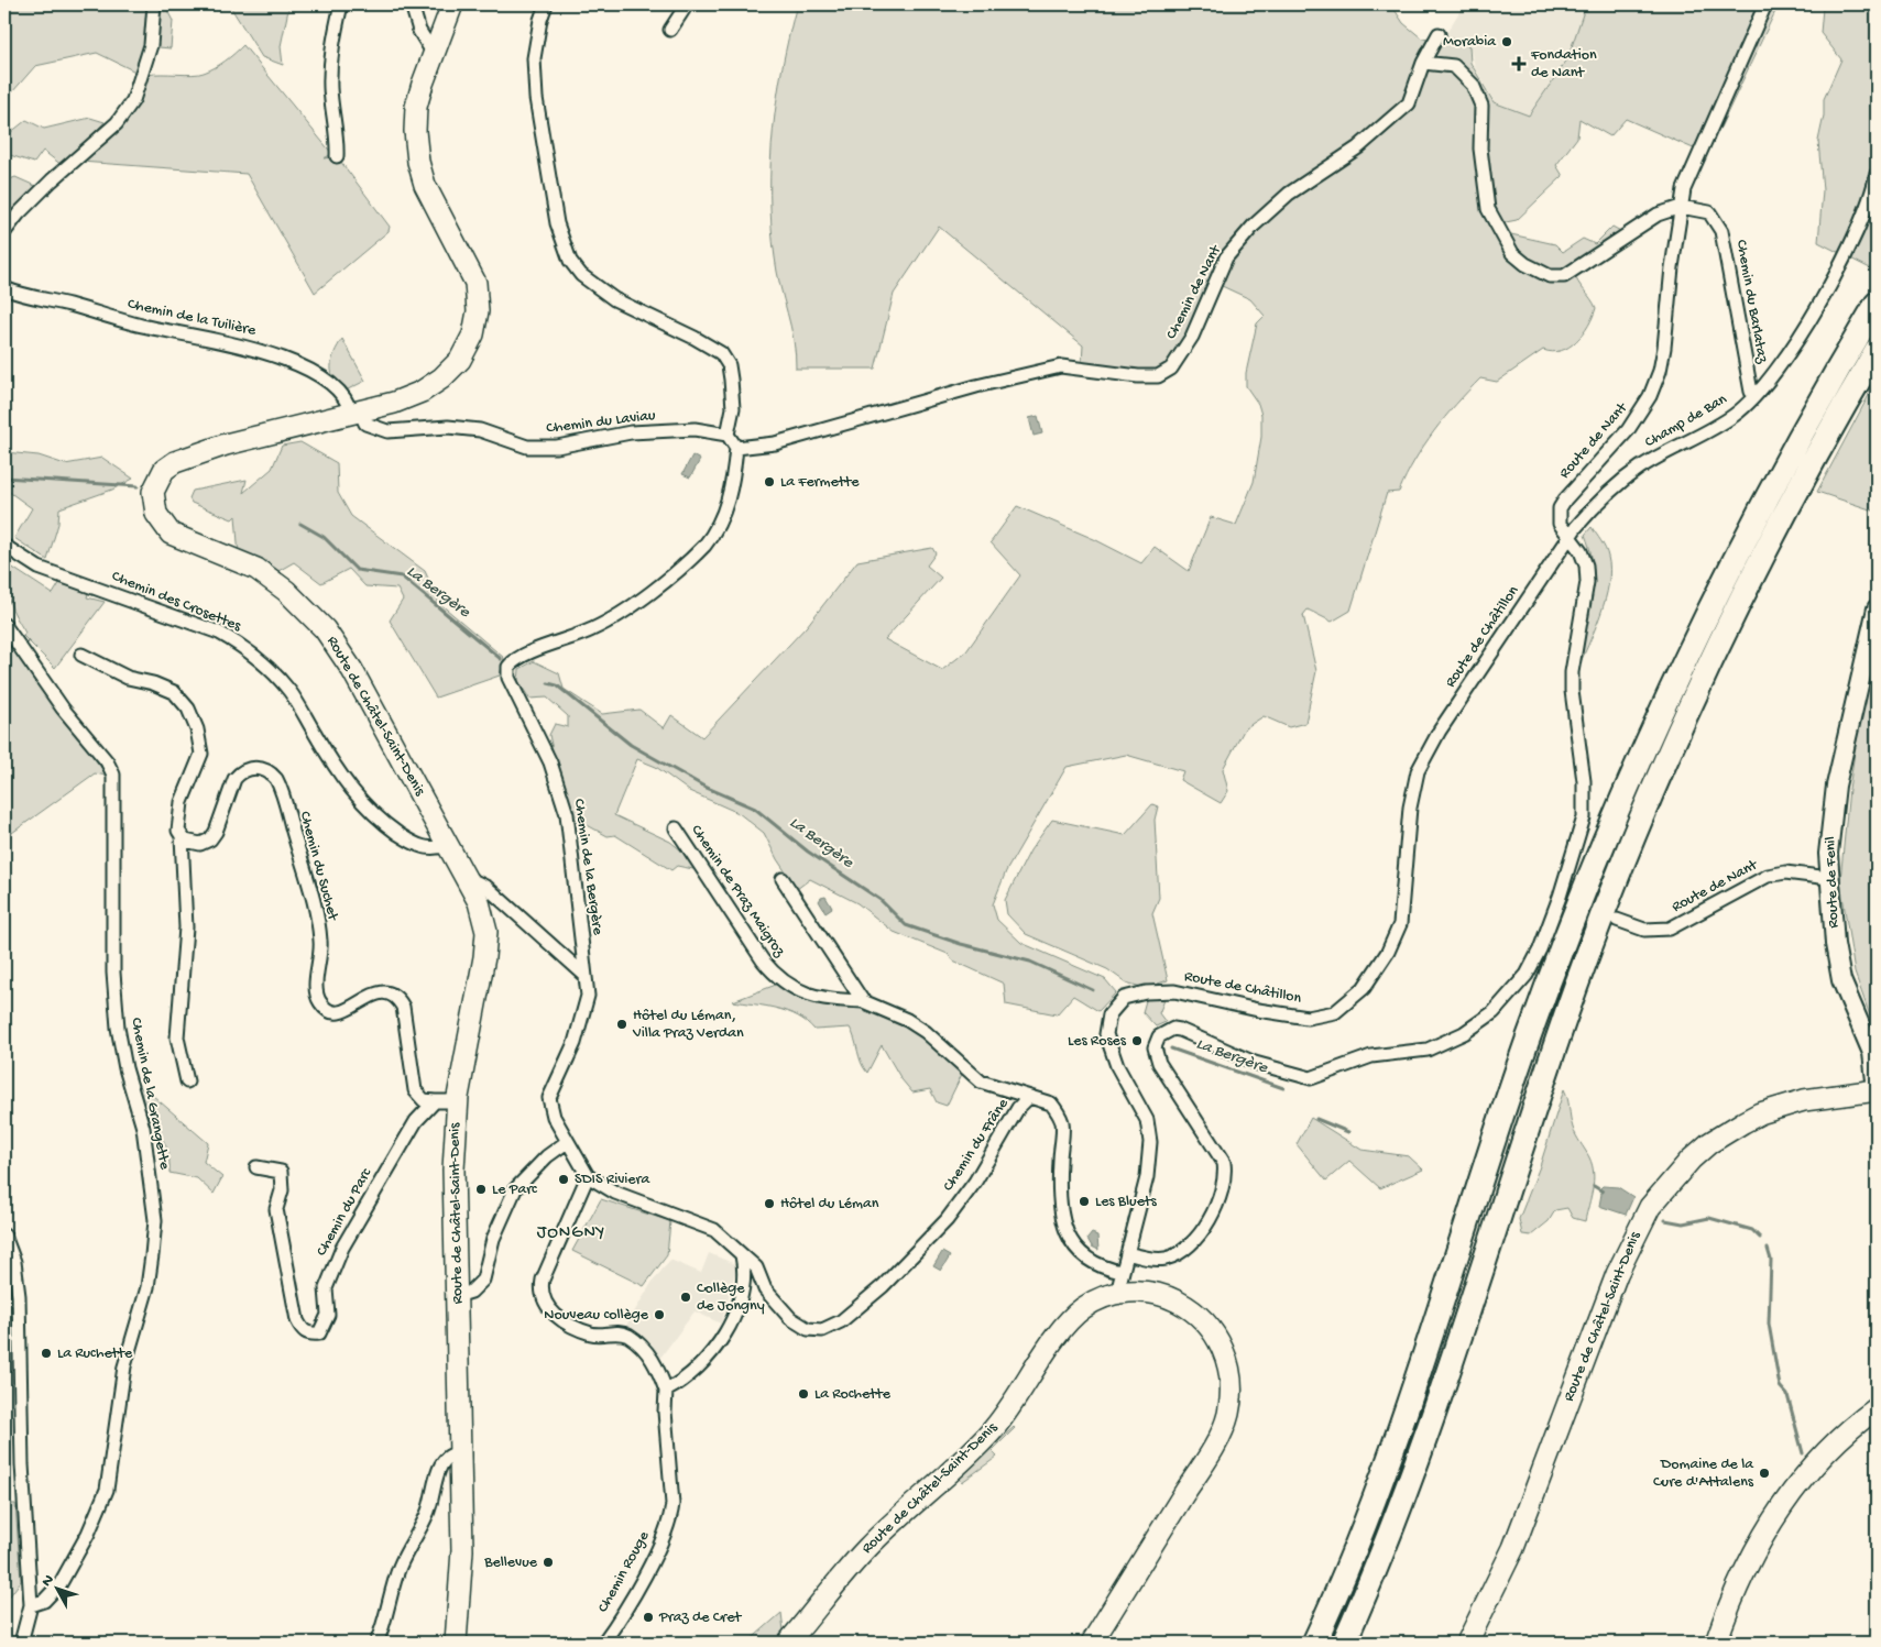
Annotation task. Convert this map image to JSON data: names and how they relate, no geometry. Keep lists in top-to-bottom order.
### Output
{
  "streets": {
    "main road": ["Route de Châtel-Saint-Denis"],
    "street": [
      "Chemin de Nant",
      "Chemin du Barlataz",
      "Chemin de la Tuilière",
      "Champ de Ban",
      "Chemin du Laviau",
      "Route de Nant",
      "Chemin des Crosettes",
      "Route de Châtillon",
      "Chemin du Suchet",
      "Chemin de la Bergère",
      "Route de Fenil",
      "Chemin de Praz Maigroz",
      "Chemin de la Grangette",
      "Chemin du Frâne",
      "Chemin du Parc",
      "Chemin Rouge"
    ]
  },
  "crossings": [
    ["Chemin de Nant", "Chemin de la Bergère"],
    ["Chemin du Barlataz", "Champ de Ban"],
    ["Chemin du Barlataz", "Route de Nant"],
    ["Chemin de la Tuilière", "Chemin du Laviau"],
    ["Chemin de la Tuilière", "Route de Châtel-Saint-Denis"],
    ["Champ de Ban", "Route de Nant"],
    ["Champ de Ban", "Route de Châtillon"],
    ["Chemin du Laviau", "Route de Châtel-Saint-Denis"],
    ["Route de Nant", "Route de Châtillon"],
    ["Route de Nant", "Route de Fenil"],
    ["Chemin des Crosettes", "Route de Châtel-Saint-Denis"],
    ["Route de Châtillon", "Chemin du Frâne"],
    ["Route de Châtel-Saint-Denis", "Route de Fenil"],
    ["Chemin du Suchet", "Chemin du Parc"],
    ["Chemin de Praz Maigroz", "Chemin du Frâne"]
  ],
  "districts": ["JONGNY"],
  "water": ["La Bergère"],
  "places": {
    "other": [
      "Morabia",
      "La Fermette",
      "Hôtel du Léman, Villa Praz Verdan",
      "Les Roses",
      "SDIS Riviera",
      "Le Parc",
      "Les Bluets",
      "Hôtel du Léman",
      "Collège de Jongny",
      "Nouveau collège",
      "La Ruchette",
      "La Rochette",
      "Domaine de la Cure d'Attalens",
      "Bellevue",
      "Praz de Cret"
    ],
    "health": ["Fondation de Nant"]
  },
  "north": "top left"
}
